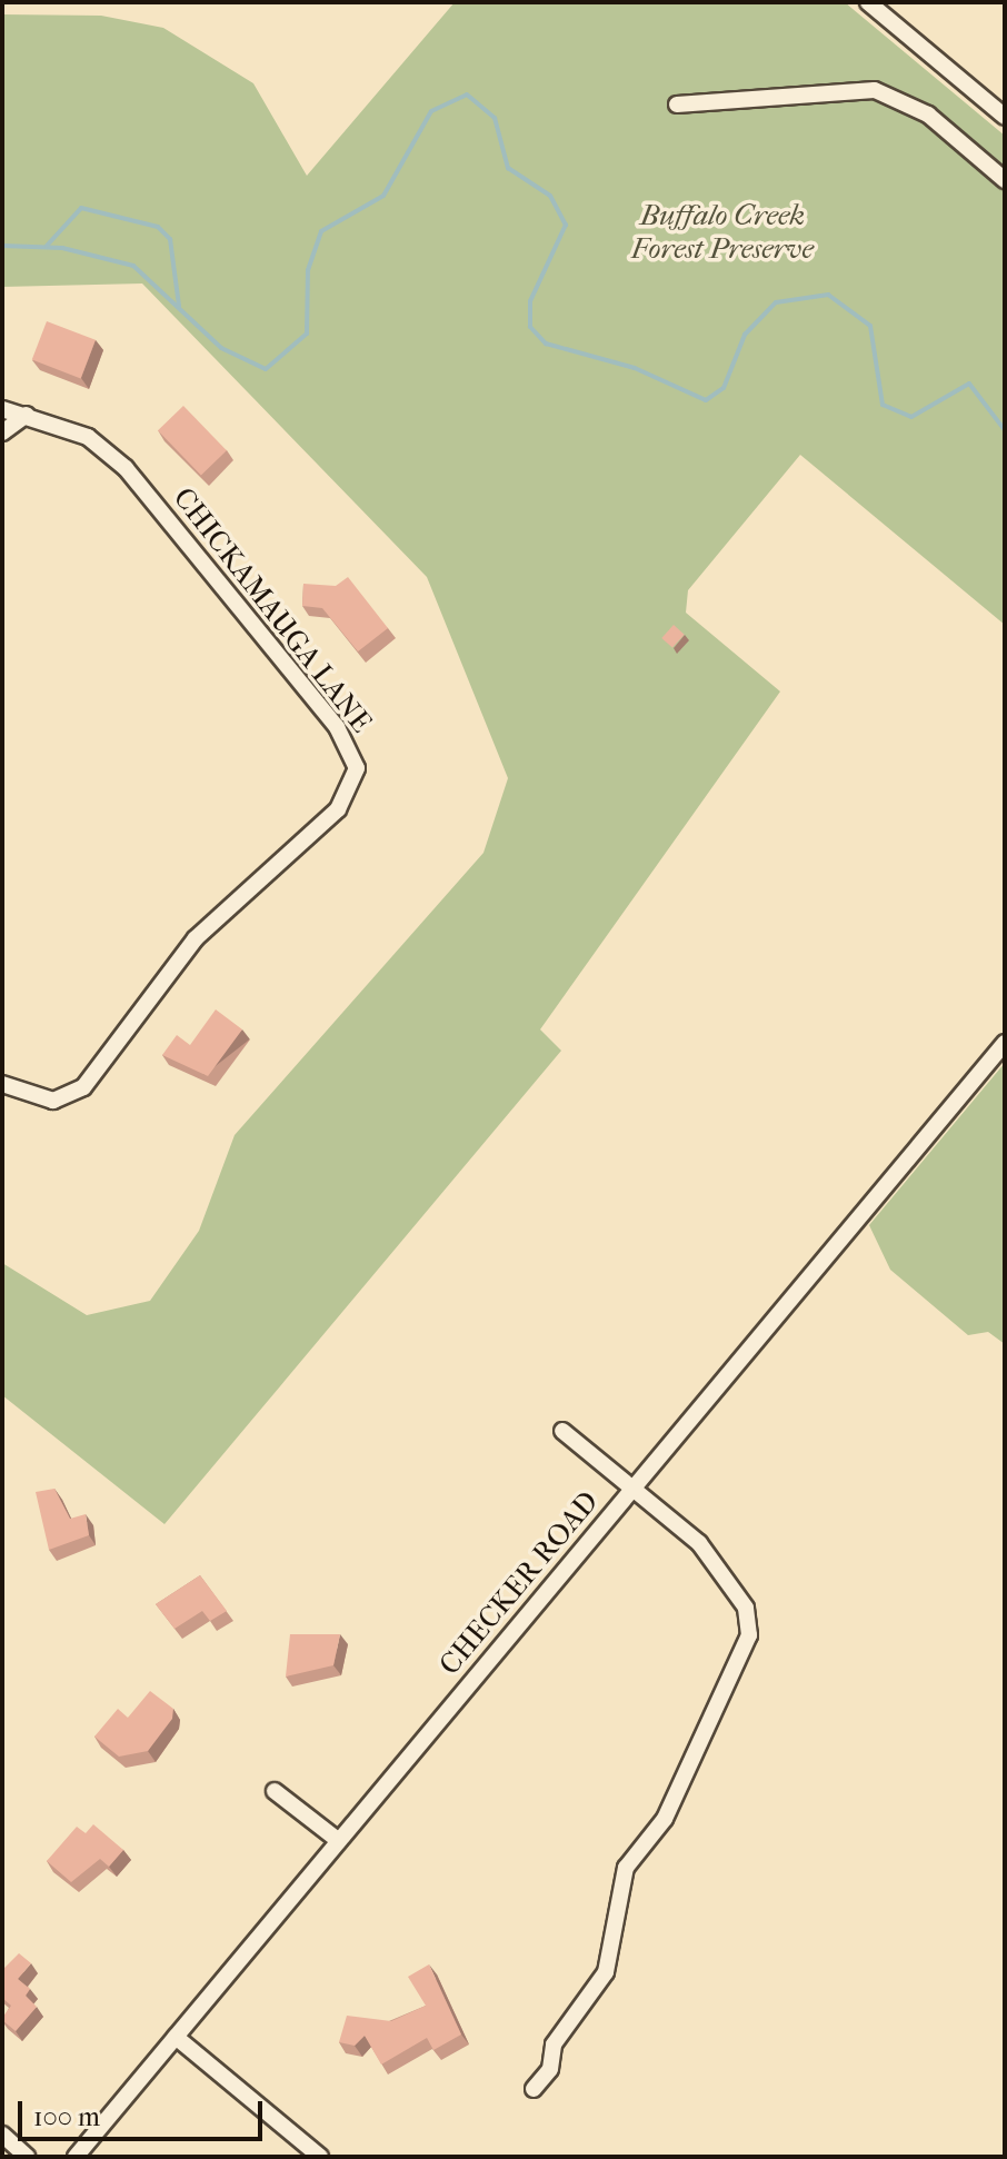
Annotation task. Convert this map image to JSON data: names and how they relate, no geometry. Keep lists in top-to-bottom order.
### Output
{
  "streets": {
    "street": ["CHICKAMAUGA LANE", "CHECKER ROAD"]
  },
  "parks": ["Buffalo Creek Forest Preserve"],
  "scale_bar": "100 m"
}
